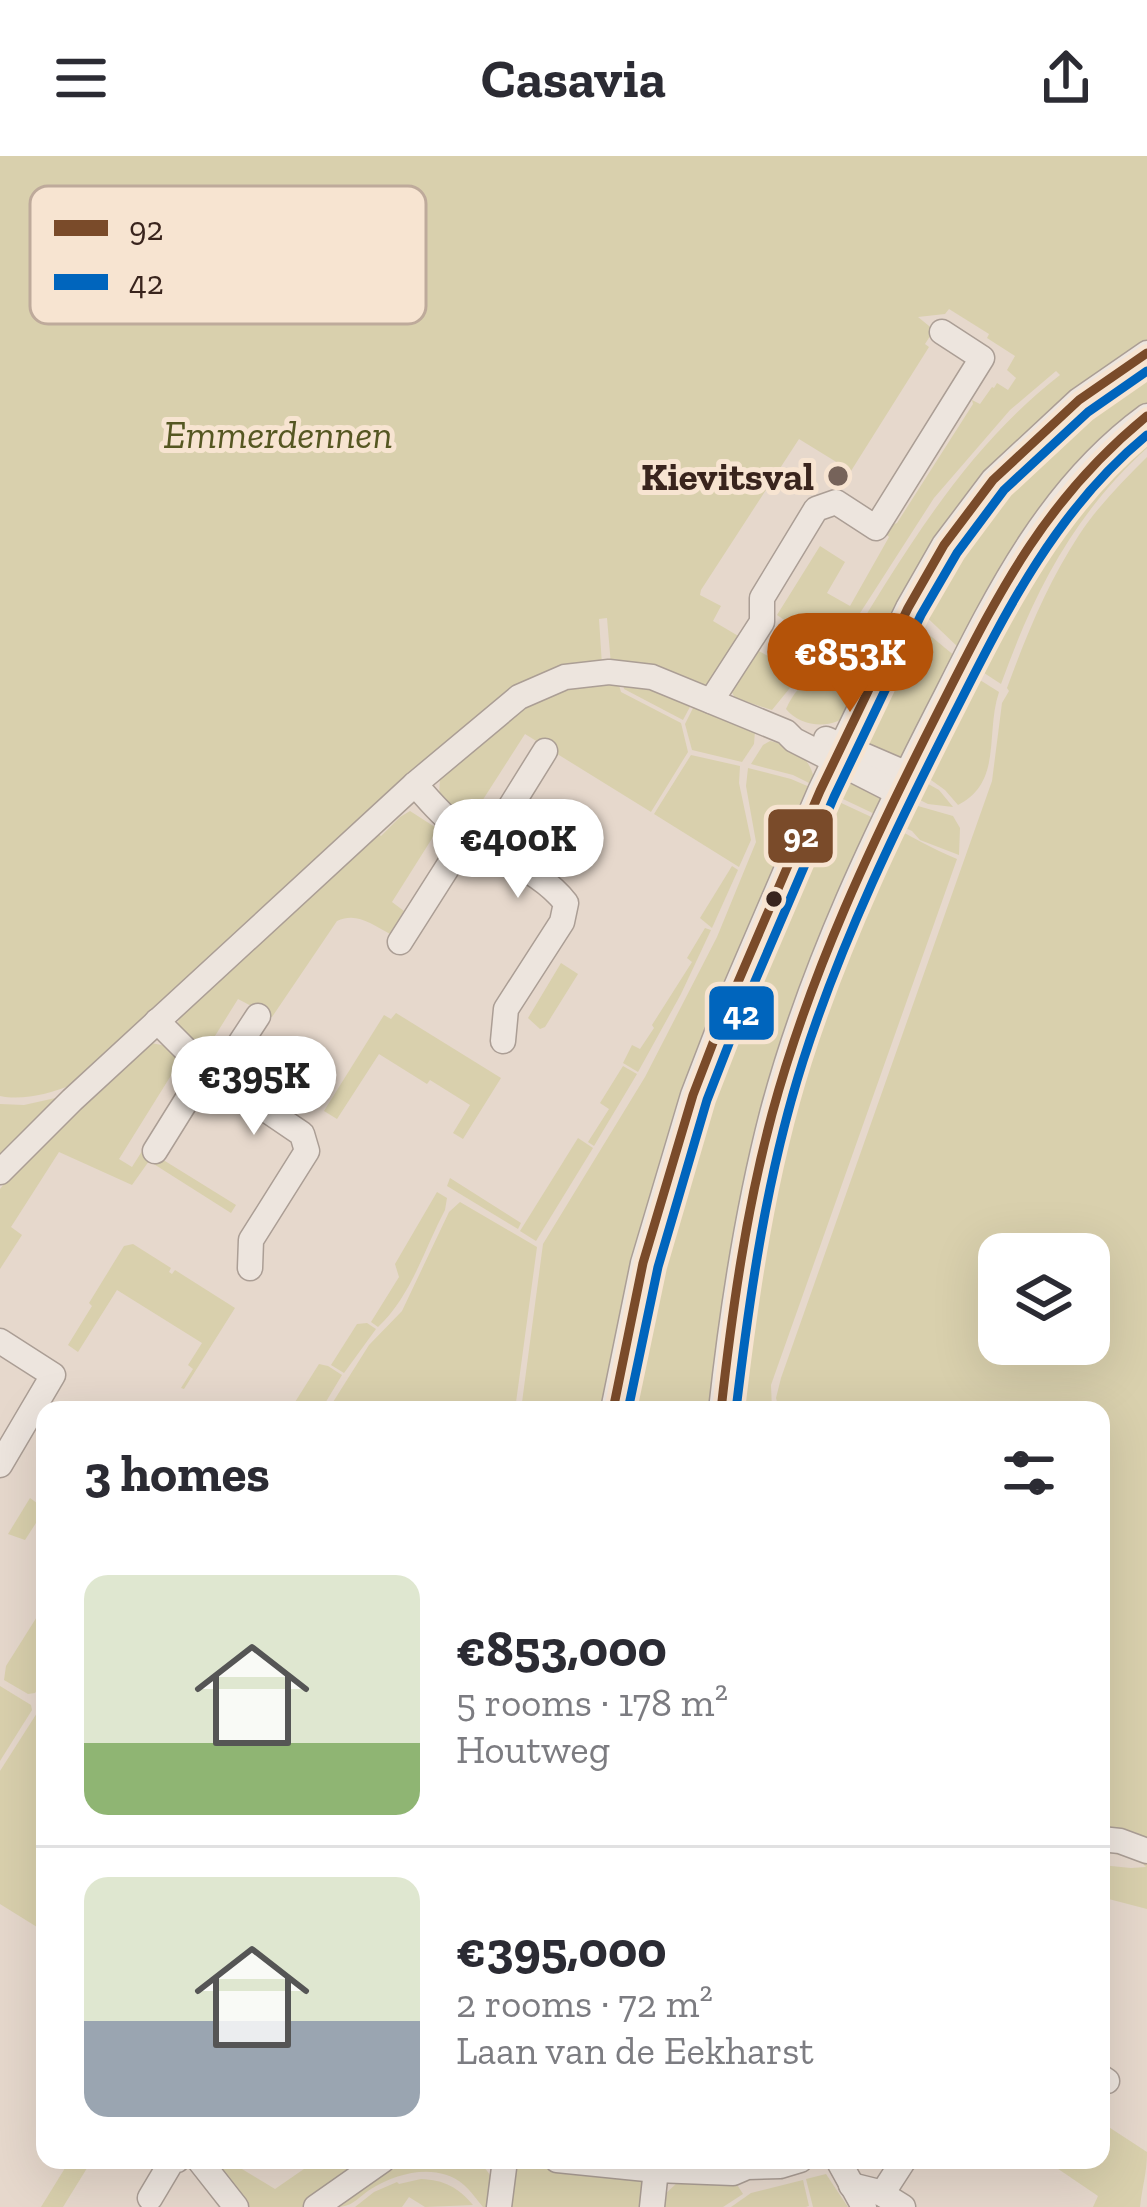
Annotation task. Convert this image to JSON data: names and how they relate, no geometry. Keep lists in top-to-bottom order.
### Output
{
  "parks": ["Emmerdennen"],
  "places": ["Kievitsval"],
  "lines": ["transit line 92", "transit line 42"],
  "legend": ["92", "42"],
  "page": {
    "header": "Casavia",
    "price": ["€853K", "€400K", "€395K"],
    "heading": "3 homes",
    "list": [
      {
        "name": "€853,000",
        "note": "5 rooms · 178 m² · Houtweg"
      },
      {
        "name": "€395,000",
        "note": "2 rooms · 72 m² · Laan van de Eekharst"
      }
    ]
  }
}
